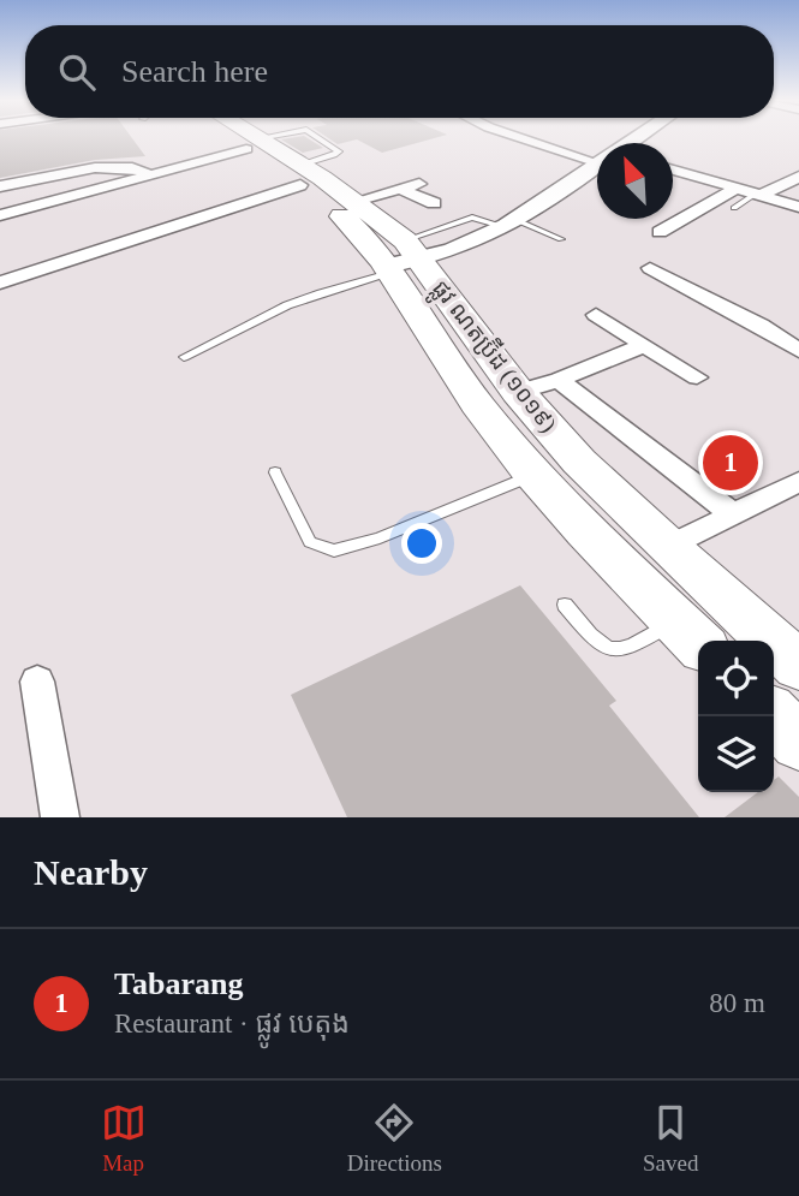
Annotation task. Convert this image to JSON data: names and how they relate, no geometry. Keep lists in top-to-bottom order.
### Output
{
  "streets": {
    "main road": ["ផ្លូវ ណតប្រ៊ីដ (១០១៩)"]
  },
  "north": "top left",
  "page": {
    "search": "Search here",
    "pins": "1",
    "heading": "Nearby",
    "list": [
      {
        "mark": "1",
        "name": "Tabarang",
        "note": "Restaurant · ផ្លូវ បេតុង",
        "value": "80 m"
      }
    ],
    "nav": ["Map", "Directions", "Saved"]
  }
}
